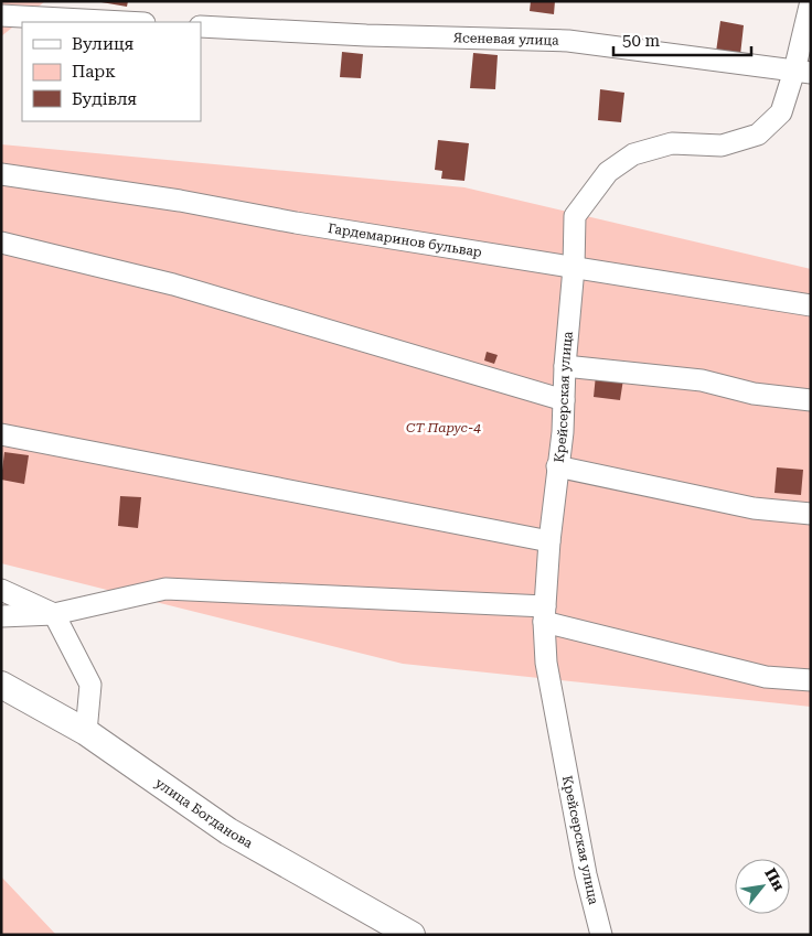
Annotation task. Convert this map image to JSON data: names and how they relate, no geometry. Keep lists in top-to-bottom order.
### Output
{
  "streets": {
    "main road": ["улица Богданова"],
    "street": ["Ясеневая улица", "Гардемаринов бульвар", "Крейсерская улица"]
  },
  "crossings": [
    ["Ясеневая улица", "Крейсерская улица"],
    ["Гардемаринов бульвар", "Крейсерская улица"]
  ],
  "parks": ["СТ Парус-4"],
  "legend": ["Вулиця", "Парк", "Будівля"],
  "scale_bar": "50 m",
  "north": "top right"
}
